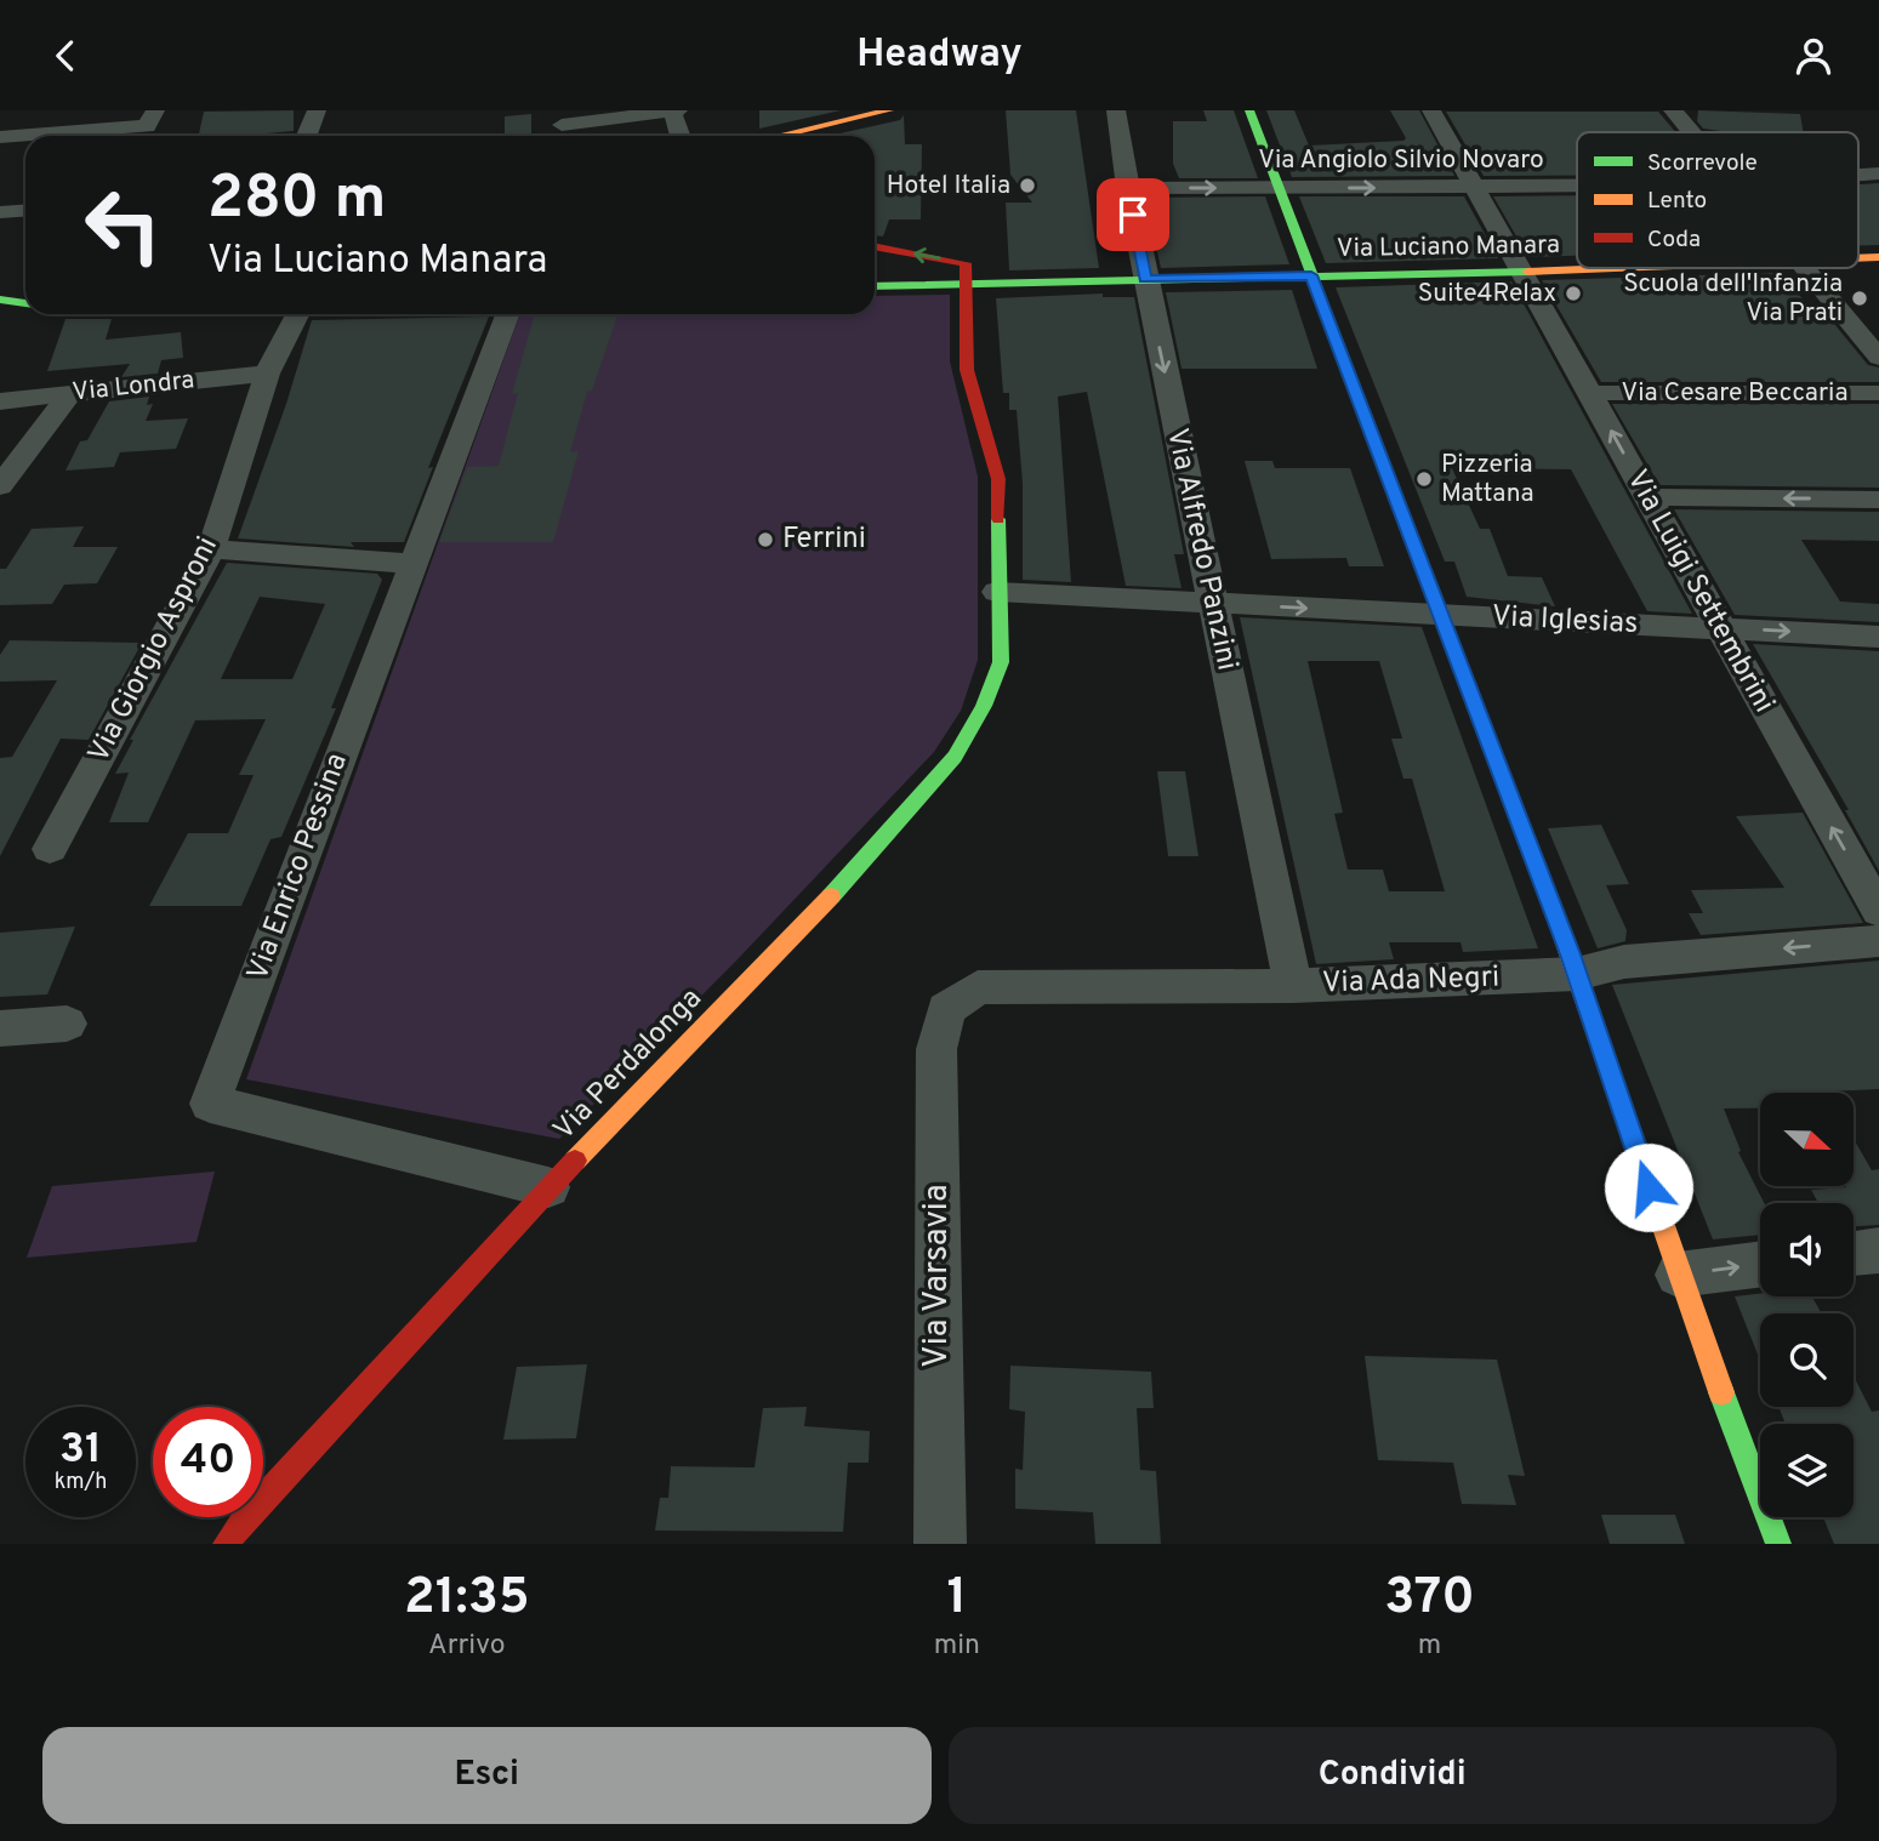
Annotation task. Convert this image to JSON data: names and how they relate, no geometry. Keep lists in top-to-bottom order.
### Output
{
  "streets": {
    "street": [
      "Via Angiolo Silvio Novaro",
      "Via Luciano Manara",
      "Via Londra",
      "Via Cesare Beccaria",
      "Via Alfredo Panzini",
      "Via Luigi Settembrini",
      "Via Iglesias",
      "Via Giorgio Asproni",
      "Via Enrico Pessina",
      "Via Ada Negri",
      "Via Perdalonga",
      "Via Varsavia"
    ]
  },
  "crossings": [
    ["Via Angiolo Silvio Novaro", "Via Alfredo Panzini"],
    ["Via Angiolo Silvio Novaro", "Via Luigi Settembrini"],
    ["Via Luciano Manara", "Via Alfredo Panzini"],
    ["Via Luciano Manara", "Via Luigi Settembrini"],
    ["Via Luciano Manara", "Via Perdalonga"],
    ["Via Londra", "Via Giorgio Asproni"],
    ["Via Cesare Beccaria", "Via Luigi Settembrini"],
    ["Via Alfredo Panzini", "Via Iglesias"],
    ["Via Alfredo Panzini", "Via Ada Negri"],
    ["Via Luigi Settembrini", "Via Iglesias"],
    ["Via Iglesias", "Via Perdalonga"],
    ["Via Enrico Pessina", "Via Perdalonga"],
    ["Via Ada Negri", "Via Varsavia"]
  ],
  "one_way": ["Via Angiolo Silvio Novaro"],
  "places": [
    "Hotel Italia",
    "Suite4Relax",
    "Scuola dell'Infanzia Via Prati",
    "Pizzeria Mattana",
    "Ferrini"
  ],
  "legend": ["Scorrevole", "Lento", "Coda"],
  "north": "right",
  "page": {
    "header": "Headway",
    "turn": ["280 m", "Via Luciano Manara"],
    "speed": "31 km/h",
    "limit": "40",
    "eta": [
      "21:35",
      "Arrivo",
      "1",
      "min",
      "370",
      "m"
    ],
    "buttons": ["Esci", "Condividi"]
  }
}
